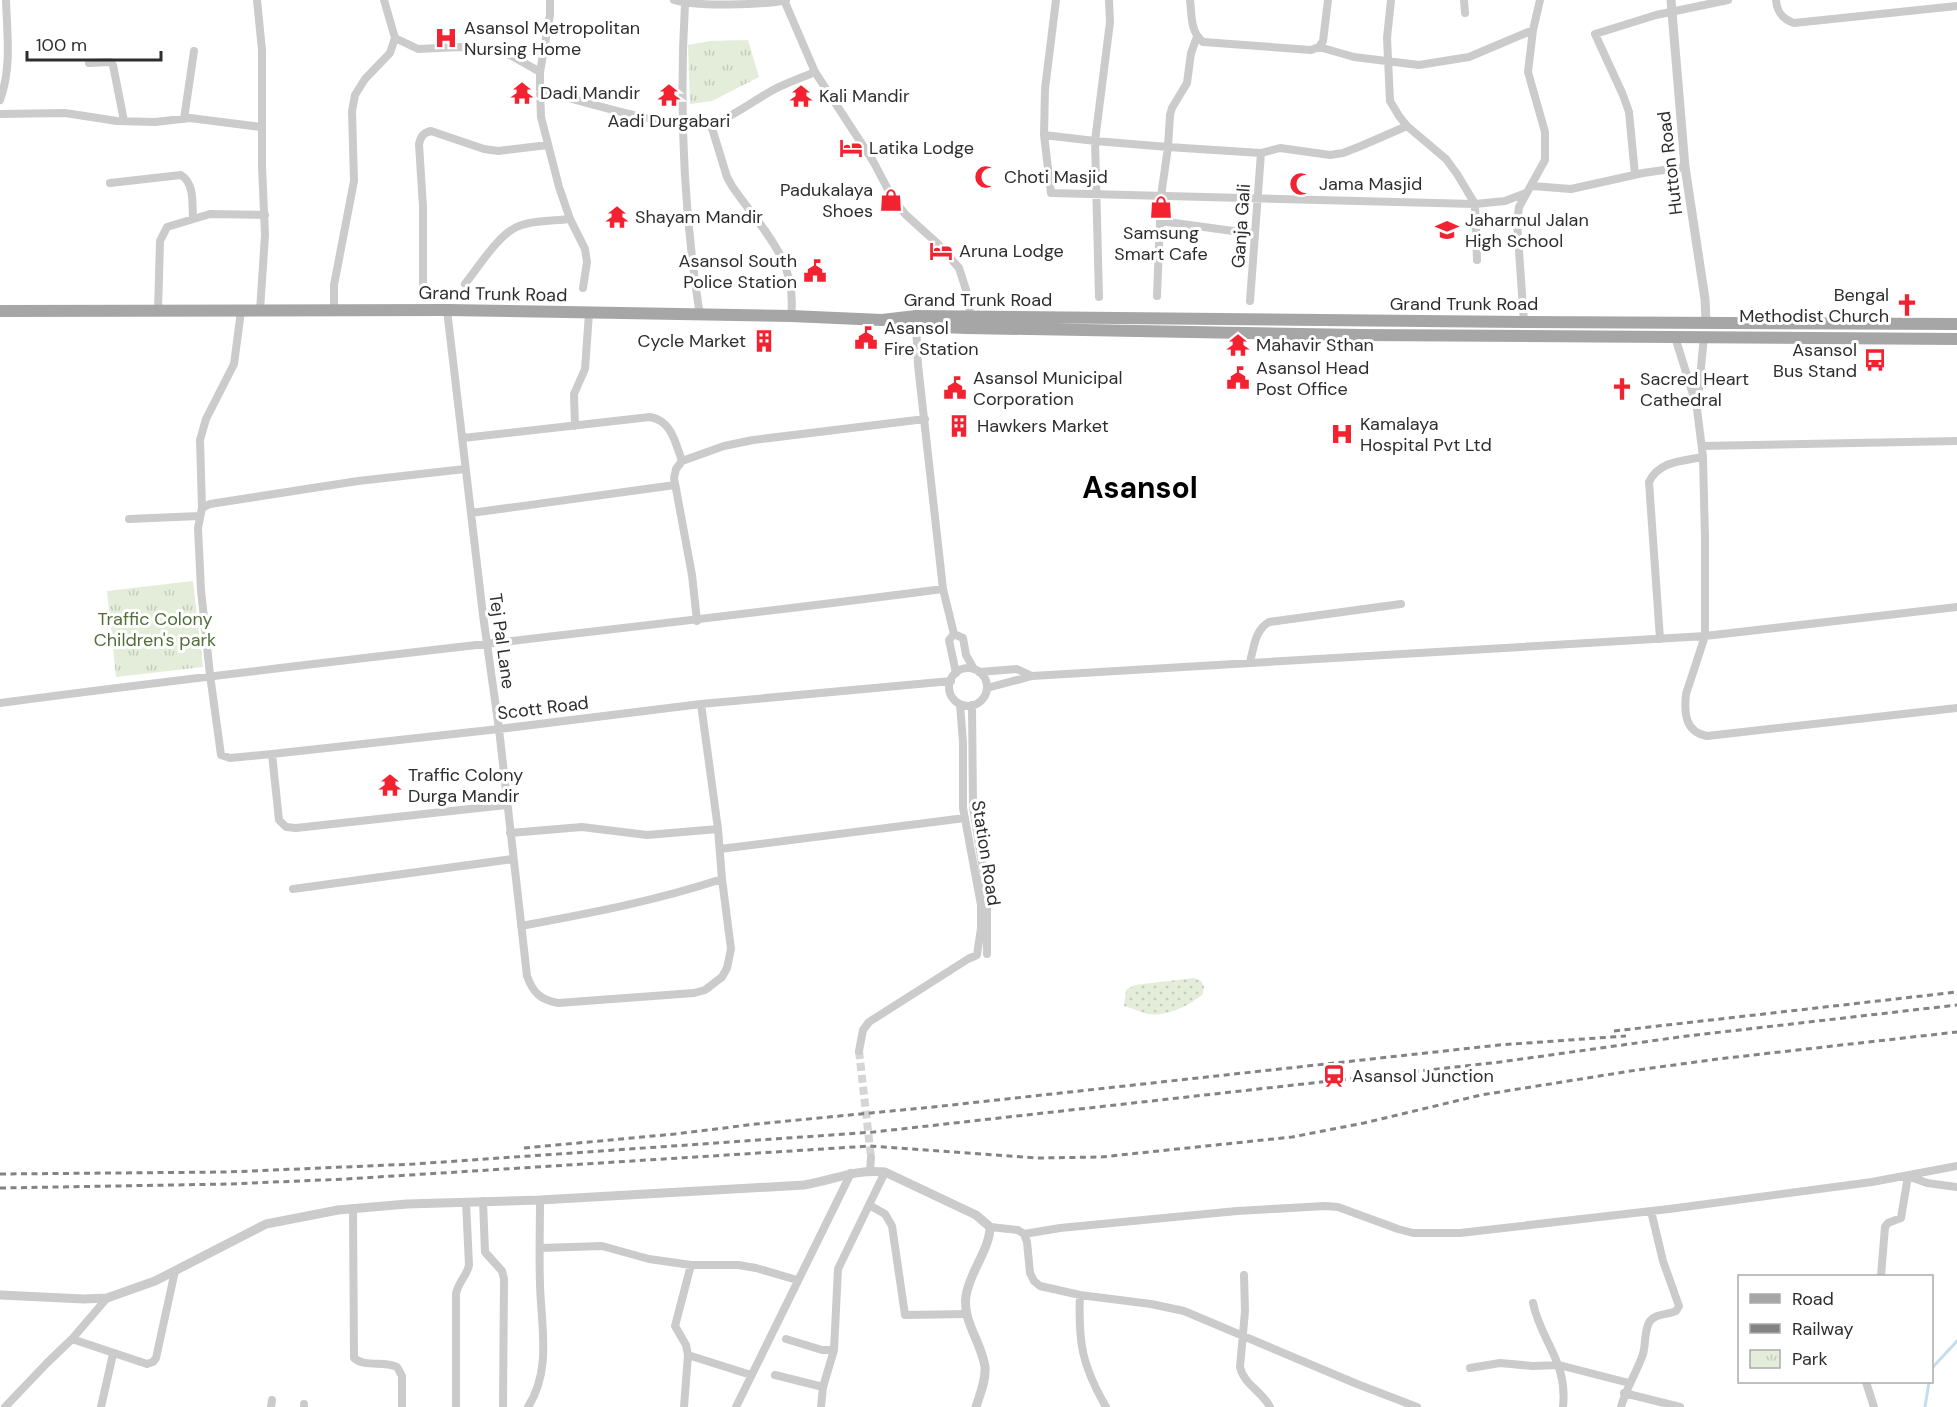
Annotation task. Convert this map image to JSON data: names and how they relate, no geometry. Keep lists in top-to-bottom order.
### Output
{
  "streets": {
    "main road": ["Grand Trunk Road"],
    "street": [
      "Hutton Road",
      "Ganja Gali",
      "Tej Pal Lane",
      "Scott Road",
      "Station Road"
    ]
  },
  "crossings": [
    ["Hutton Road", "Grand Trunk Road"],
    ["Grand Trunk Road", "Tej Pal Lane"],
    ["Tej Pal Lane", "Scott Road"],
    ["Scott Road", "Station Road"]
  ],
  "districts": ["Asansol"],
  "parks": ["Traffic Colony Children's park"],
  "places": {
    "hospital": ["Asansol Metropolitan Nursing Home", "Kamalaya Hospital Pvt Ltd"],
    "temple": [
      "Dadi Mandir",
      "Aadi Durgabari",
      "Kali Mandir",
      "Shayam Mandir",
      "Mahavir Sthan",
      "Traffic Colony Durga Mandir"
    ],
    "hotel": ["Latika Lodge", "Aruna Lodge"],
    "mosque": ["Choti Masjid", "Jama Masjid"],
    "shop": ["Padukalaya Shoes", "Samsung Smart Cafe"],
    "school or university": ["Jaharmul Jalan High School"],
    "public building": [
      "Asansol South Police Station",
      "Asansol Fire Station",
      "Asansol Head Post Office",
      "Asansol Municipal Corporation"
    ],
    "church": ["Bengal Methodist Church", "Sacred Heart Cathedral"],
    "building": ["Cycle Market", "Hawkers Market"],
    "bus stop": ["Asansol Bus Stand"],
    "station": ["Asansol Junction"]
  },
  "legend": ["Road", "Railway", "Park"],
  "scale_bar": "100 m"
}
